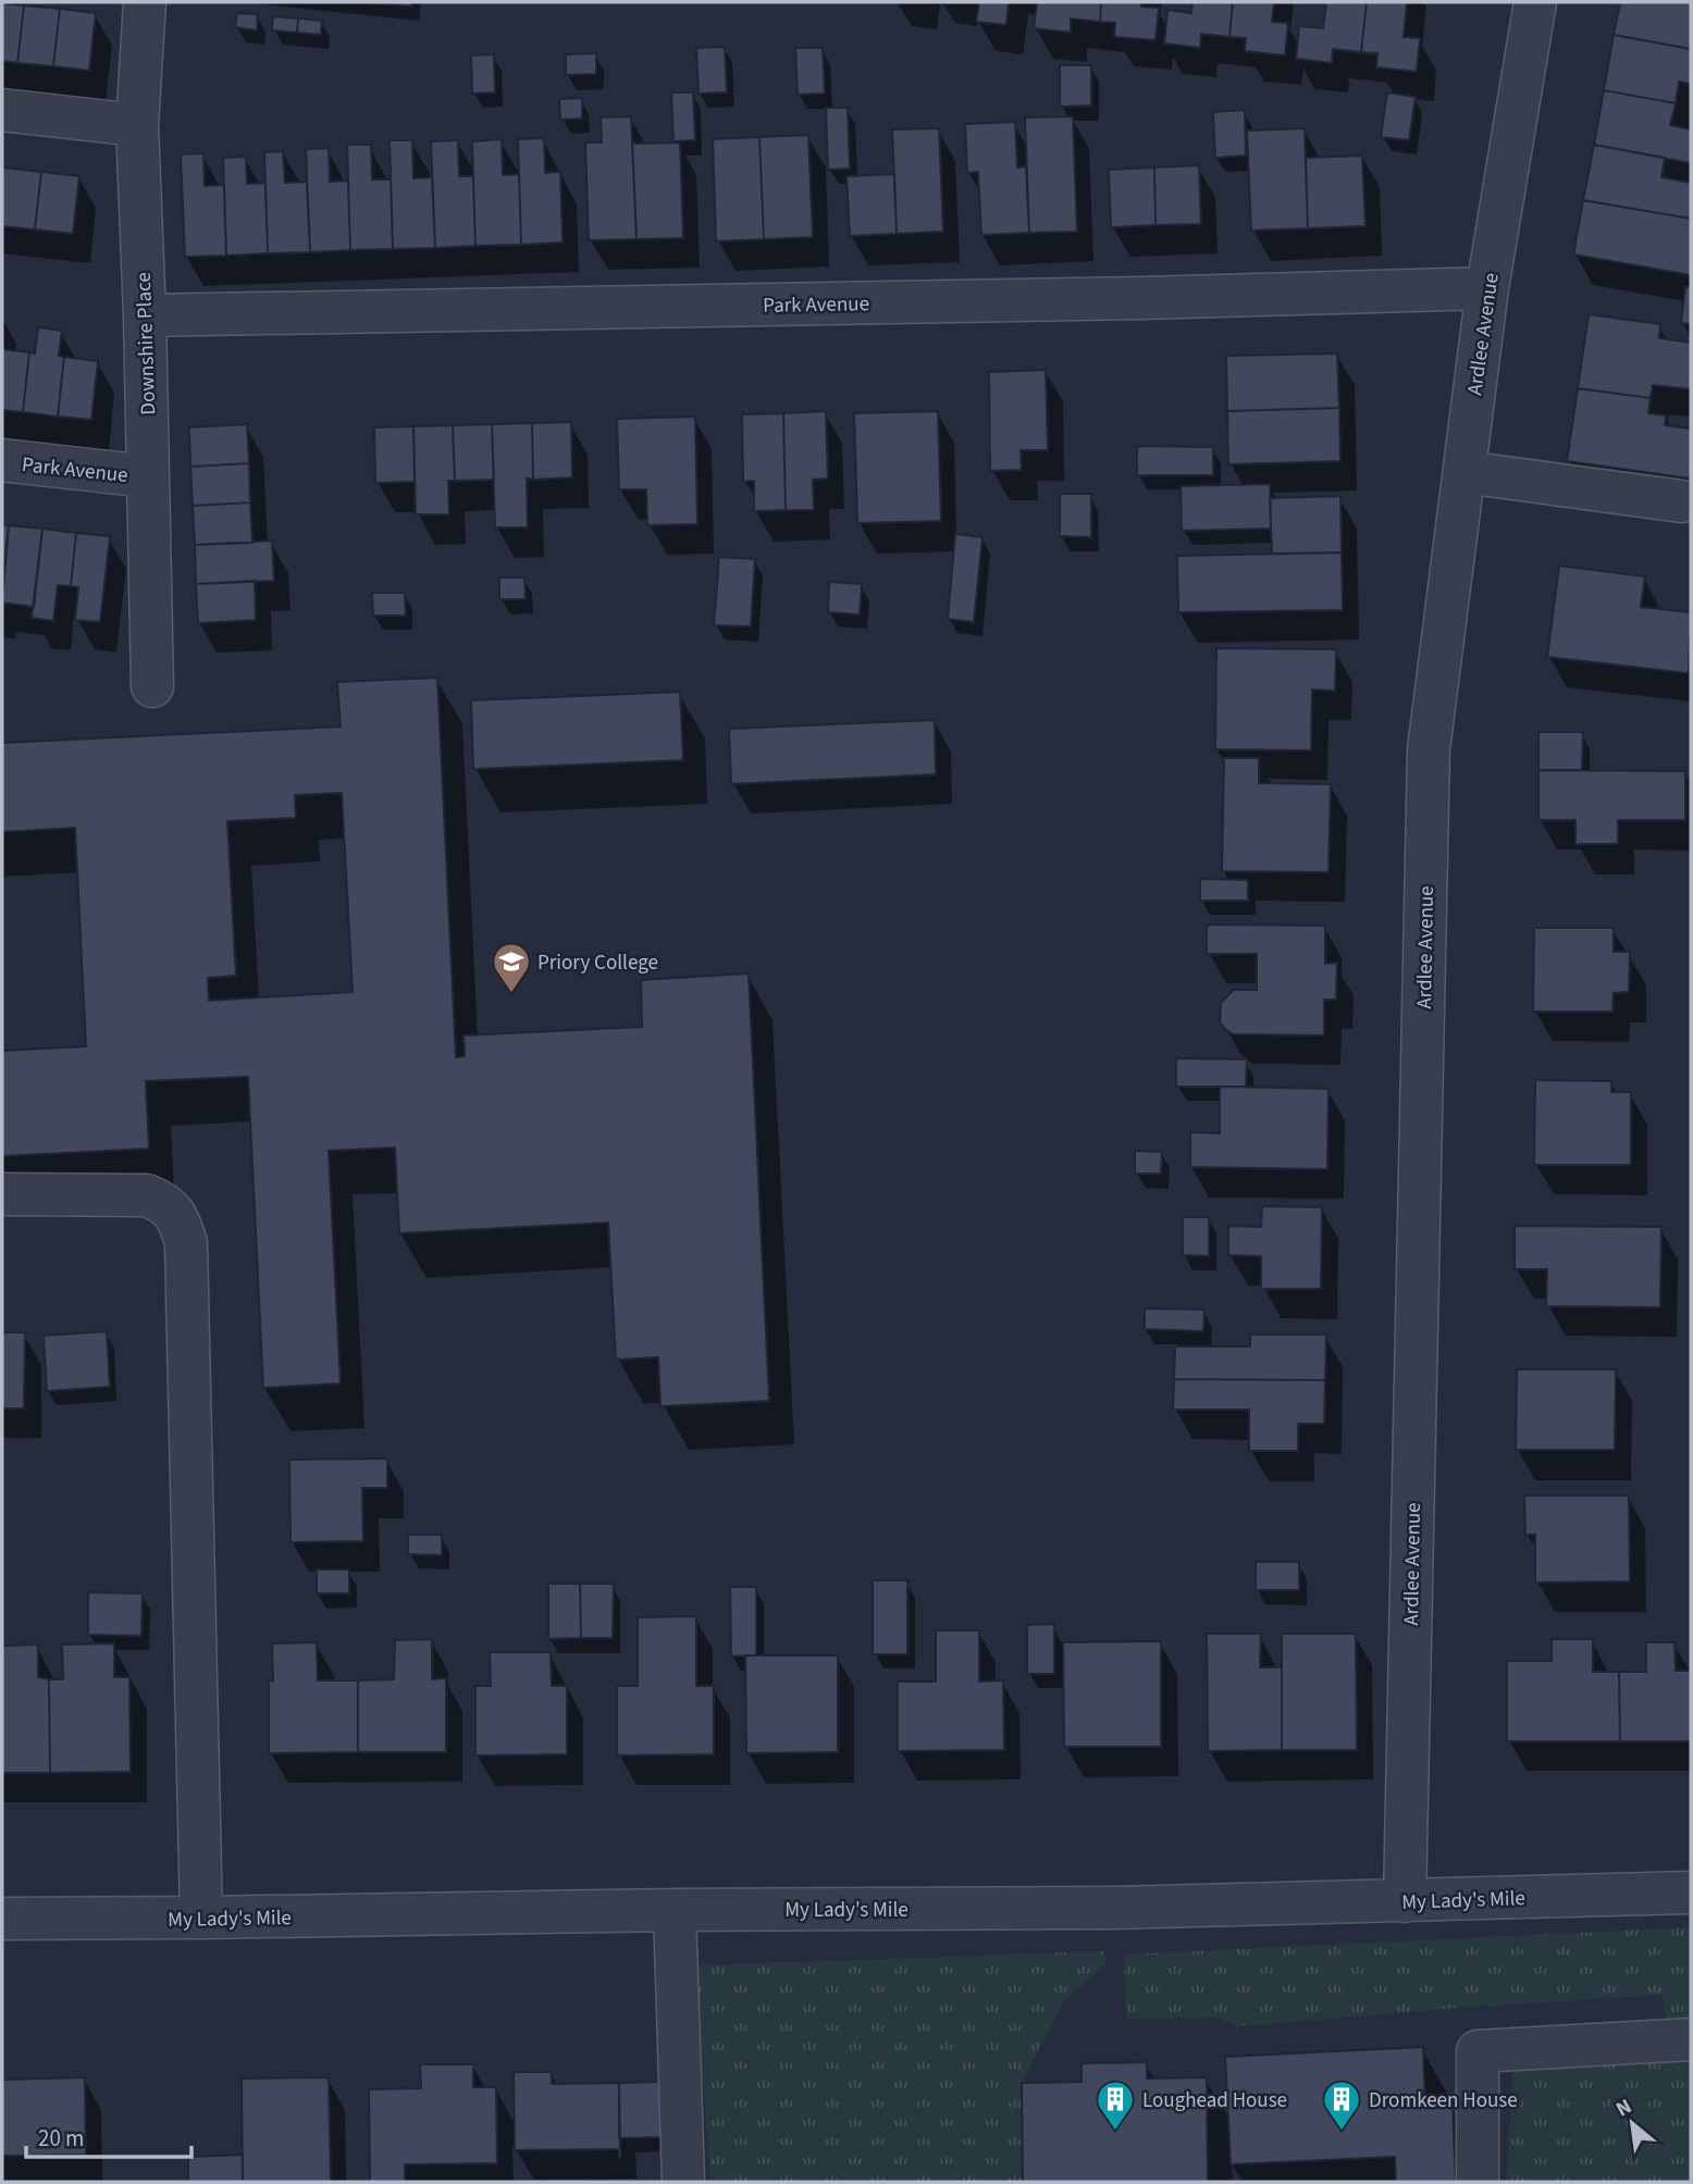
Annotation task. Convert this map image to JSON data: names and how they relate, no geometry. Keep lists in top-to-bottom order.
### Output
{
  "streets": {
    "street": [
      "Park Avenue",
      "Ardlee Avenue",
      "Downshire Place",
      "My Lady's Mile"
    ]
  },
  "crossings": [
    ["Park Avenue", "Ardlee Avenue"],
    ["Park Avenue", "Downshire Place"],
    ["Ardlee Avenue", "My Lady's Mile"]
  ],
  "places": {
    "school or university": ["Priory College"],
    "building": ["Loughead House", "Dromkeen House"]
  },
  "scale_bar": "20 m",
  "north": "top left"
}
